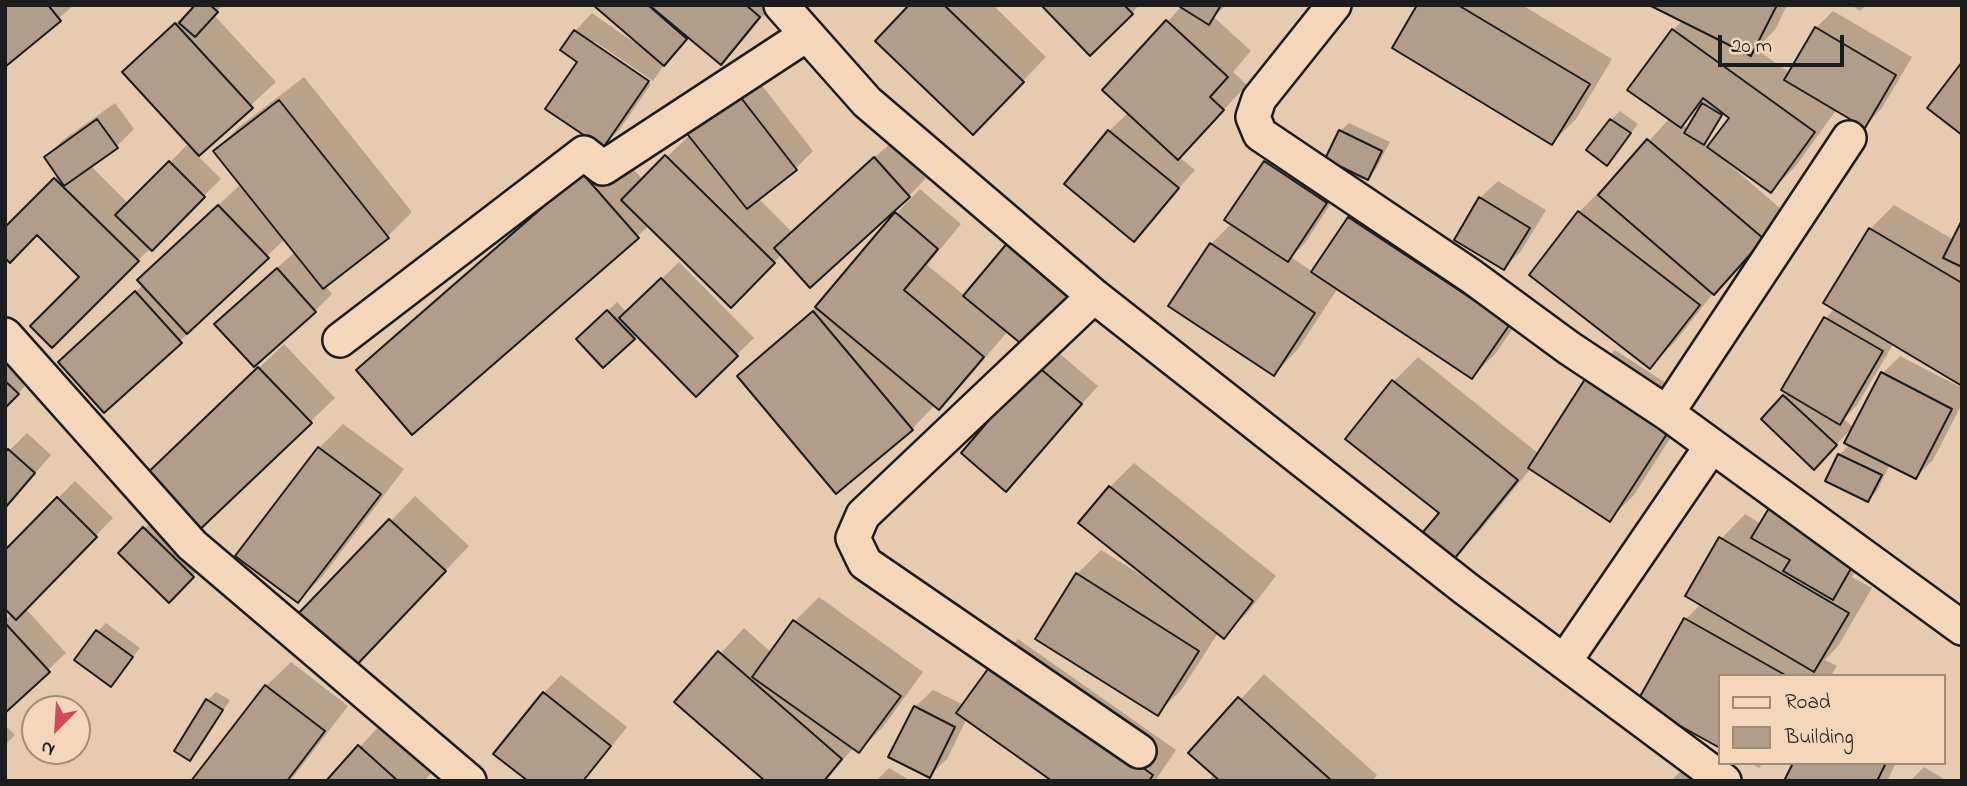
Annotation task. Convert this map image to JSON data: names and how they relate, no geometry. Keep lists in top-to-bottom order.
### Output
{
  "legend": ["Road", "Building"],
  "scale_bar": "20 m",
  "north": "bottom left"
}
